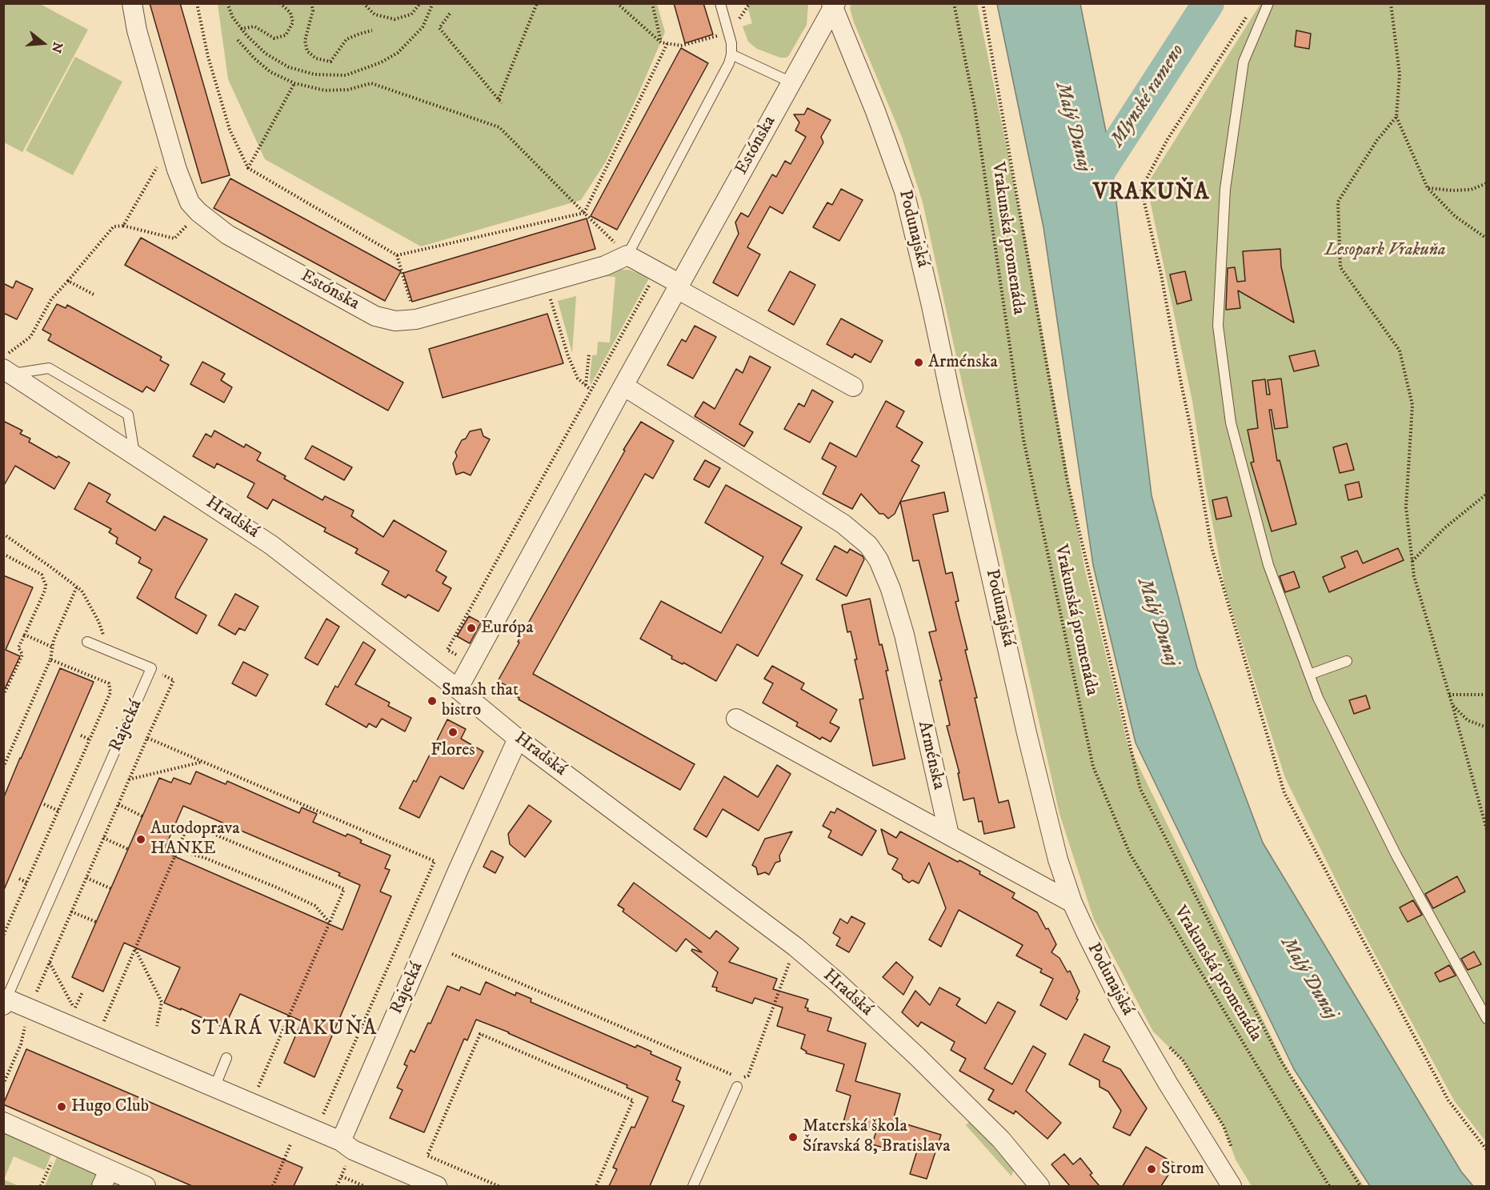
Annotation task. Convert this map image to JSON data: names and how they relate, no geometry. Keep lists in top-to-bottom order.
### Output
{
  "streets": {
    "street": [
      "Estónska",
      "Podunajská",
      "Hradská",
      "Rajecká",
      "Arménska"
    ],
    "path": ["Vrakunská promenáda"]
  },
  "crossings": [
    ["Estónska", "Podunajská"],
    ["Estónska", "Hradská"],
    ["Estónska", "Arménska"],
    ["Hradská", "Rajecká"]
  ],
  "districts": ["VRAKUŇA", "STARÁ VRAKUŇA"],
  "water": ["Mlynské rameno", "Malý Dunaj"],
  "parks": ["Lesopark Vrakuňa"],
  "places": [
    "Arménska",
    "Európa",
    "Smash that bistro",
    "Flores",
    "Autodoprava HANKE",
    "Hugo Club",
    "Materská škola Šíravská 8, Bratislava",
    "Strom"
  ],
  "north": "right"
}
